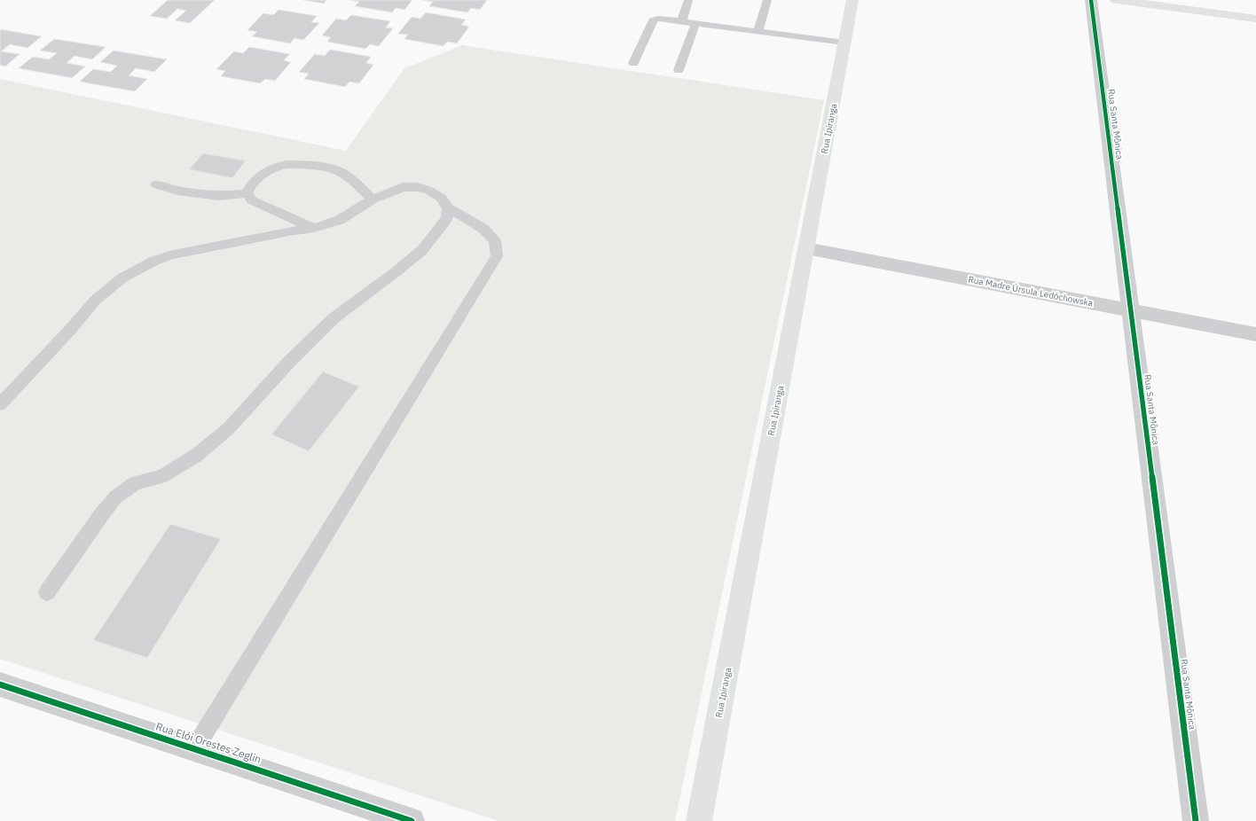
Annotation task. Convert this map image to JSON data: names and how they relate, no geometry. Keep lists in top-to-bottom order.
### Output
{
  "streets": {
    "main road": ["Rua Ipiranga"],
    "street": ["Rua Santa Mônica", "Rua Madre Úrsula Ledóchowska", "Rua Elói Orestes Zeglin"]
  },
  "crossings": [
    ["Rua Santa Mônica", "Rua Madre Úrsula Ledóchowska"],
    ["Rua Ipiranga", "Rua Madre Úrsula Ledóchowska"]
  ]
}
